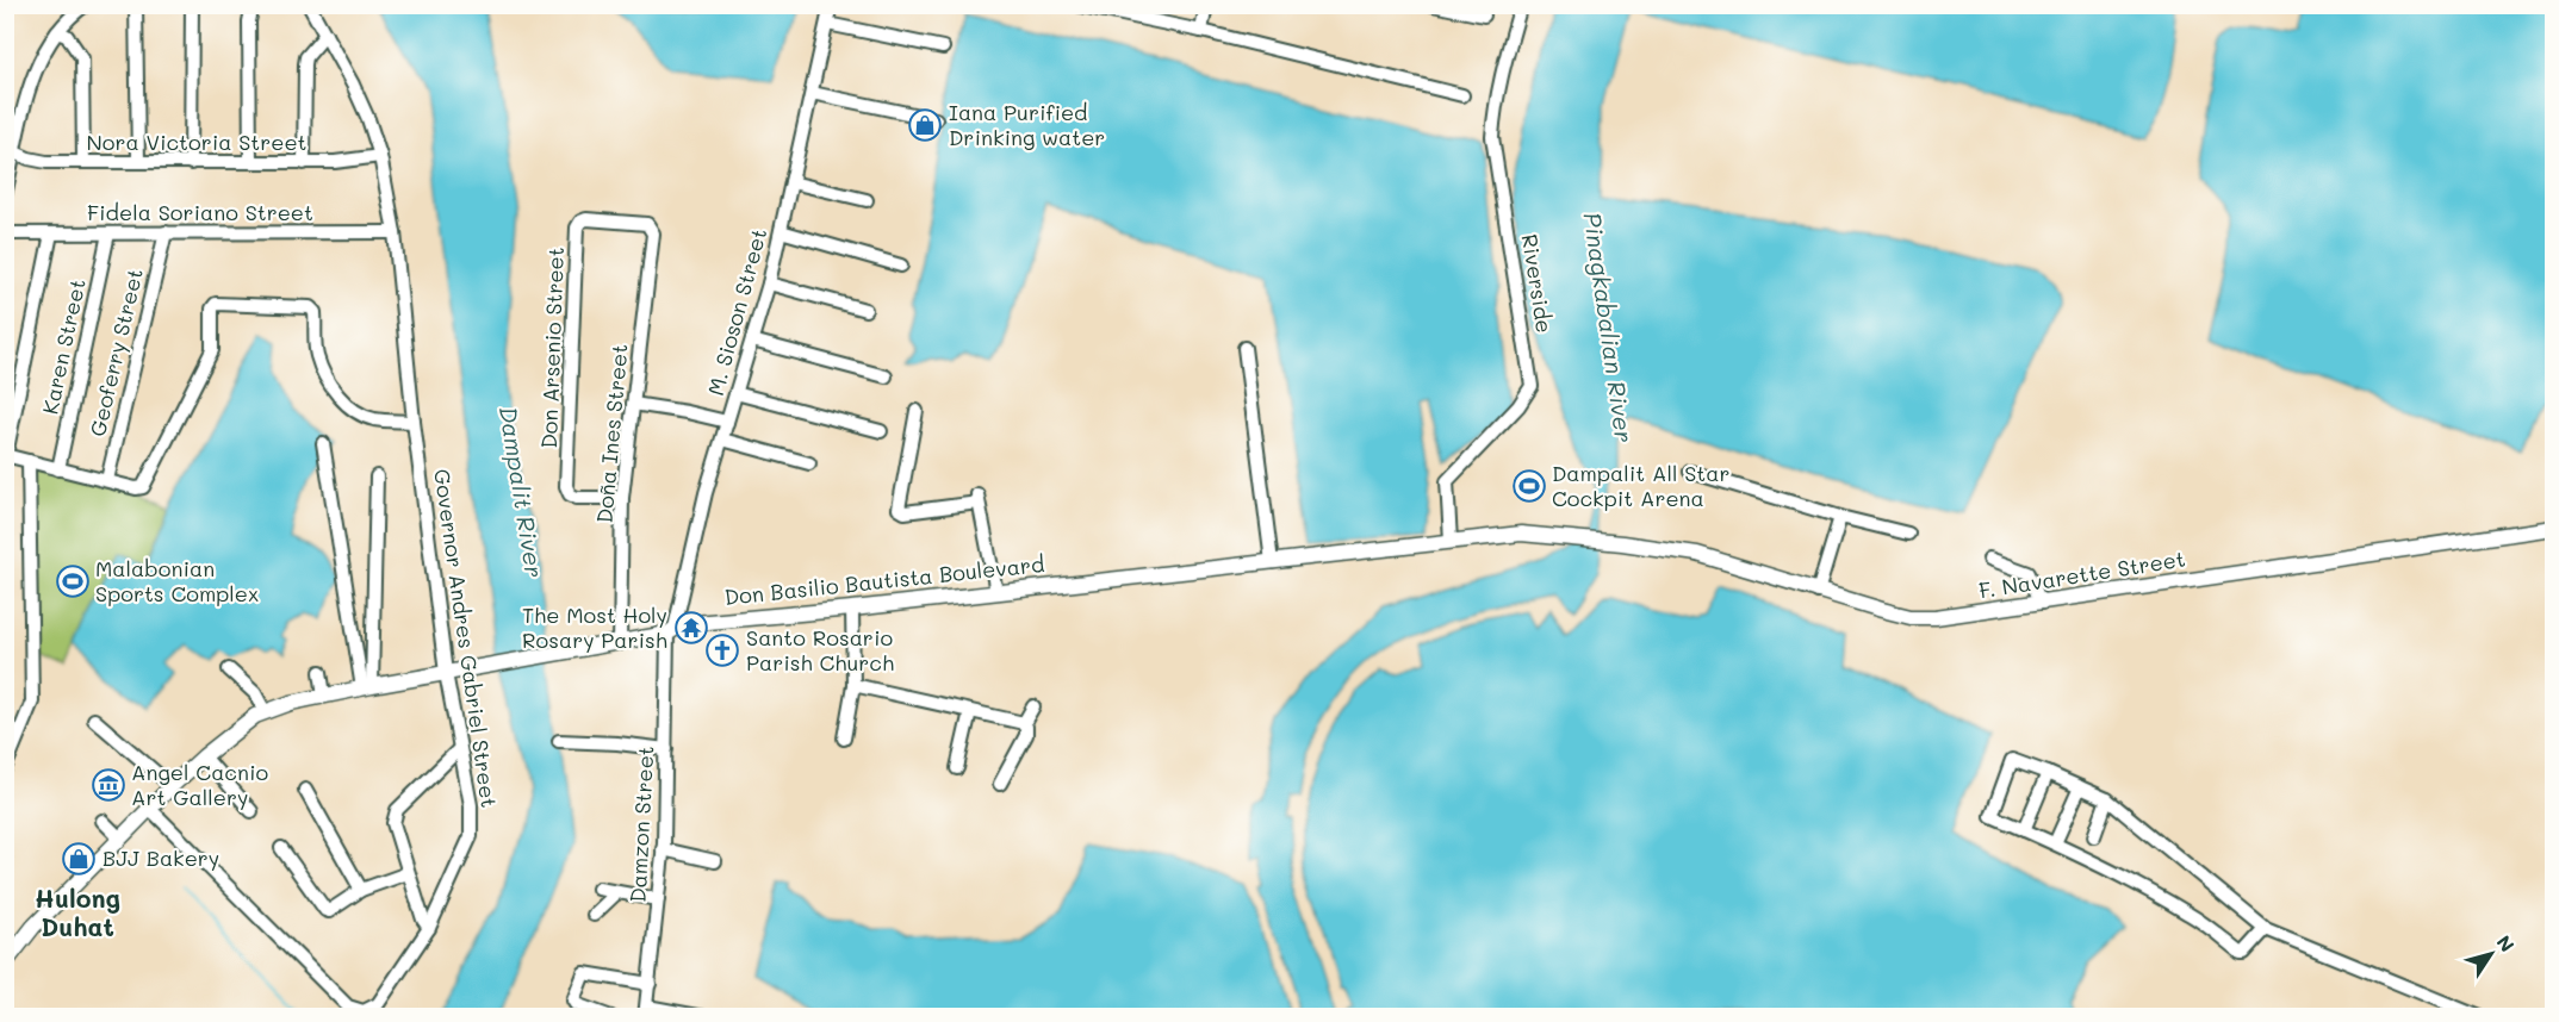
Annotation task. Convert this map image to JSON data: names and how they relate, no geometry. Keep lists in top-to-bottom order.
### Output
{
  "streets": {
    "main road": ["F. Navarette Street", "Don Basilio Bautista Boulevard"],
    "street": [
      "Nora Victoria Street",
      "Fidela Soriano Street",
      "Riverside",
      "M. Sioson Street",
      "Karen Street",
      "Don Arsenio Street",
      "Geoferry Street",
      "Doña Ines Street",
      "Governor Andres Gabriel Street",
      "Damzon Street"
    ]
  },
  "crossings": [
    ["Nora Victoria Street", "Governor Andres Gabriel Street"],
    ["Fidela Soriano Street", "Karen Street"],
    ["Fidela Soriano Street", "Geoferry Street"],
    ["Fidela Soriano Street", "Governor Andres Gabriel Street"],
    ["Riverside", "Don Basilio Bautista Boulevard"],
    ["M. Sioson Street", "Don Basilio Bautista Boulevard"],
    ["M. Sioson Street", "Damzon Street"],
    ["Don Arsenio Street", "Doña Ines Street"],
    ["Doña Ines Street", "Don Basilio Bautista Boulevard"],
    ["F. Navarette Street", "Don Basilio Bautista Boulevard"],
    ["Don Basilio Bautista Boulevard", "Governor Andres Gabriel Street"],
    ["Don Basilio Bautista Boulevard", "Damzon Street"]
  ],
  "districts": ["Hulong Duhat"],
  "water": ["Pinagkabalian River", "Dampalit River"],
  "places": {
    "shop": ["Iana Purified Drinking water", "BJJ Bakery"],
    "sports": ["Dampalit All Star Cockpit Arena", "Malabonian Sports Complex"],
    "temple": ["The Most Holy Rosary Parish"],
    "church": ["Santo Rosario Parish Church"],
    "museum": ["Angel Cacnio Art Gallery"]
  },
  "north": "top right"
}
